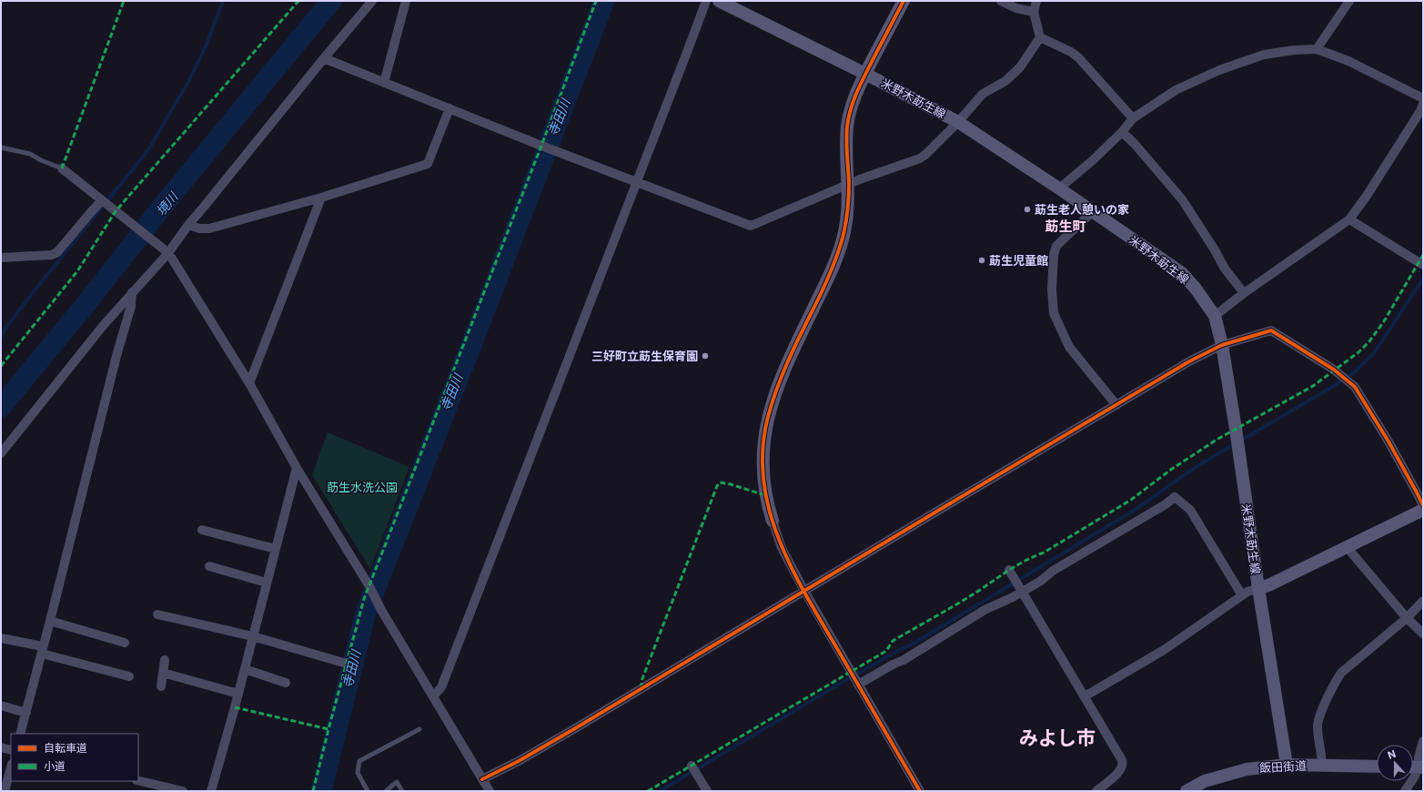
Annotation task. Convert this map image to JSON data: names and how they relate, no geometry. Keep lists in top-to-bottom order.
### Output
{
  "streets": {
    "main road": ["米野木莇生線", "飯田街道"]
  },
  "crossings": [
    ["米野木莇生線", "飯田街道"]
  ],
  "districts": ["莇生町", "みよし市"],
  "water": ["寺田川", "境川"],
  "parks": ["莇生水洗公園"],
  "places": ["莇生老人憩いの家", "莇生児童館", "三好町立莇生保育園"],
  "legend": ["自転車道", "小道"],
  "north": "top"
}
